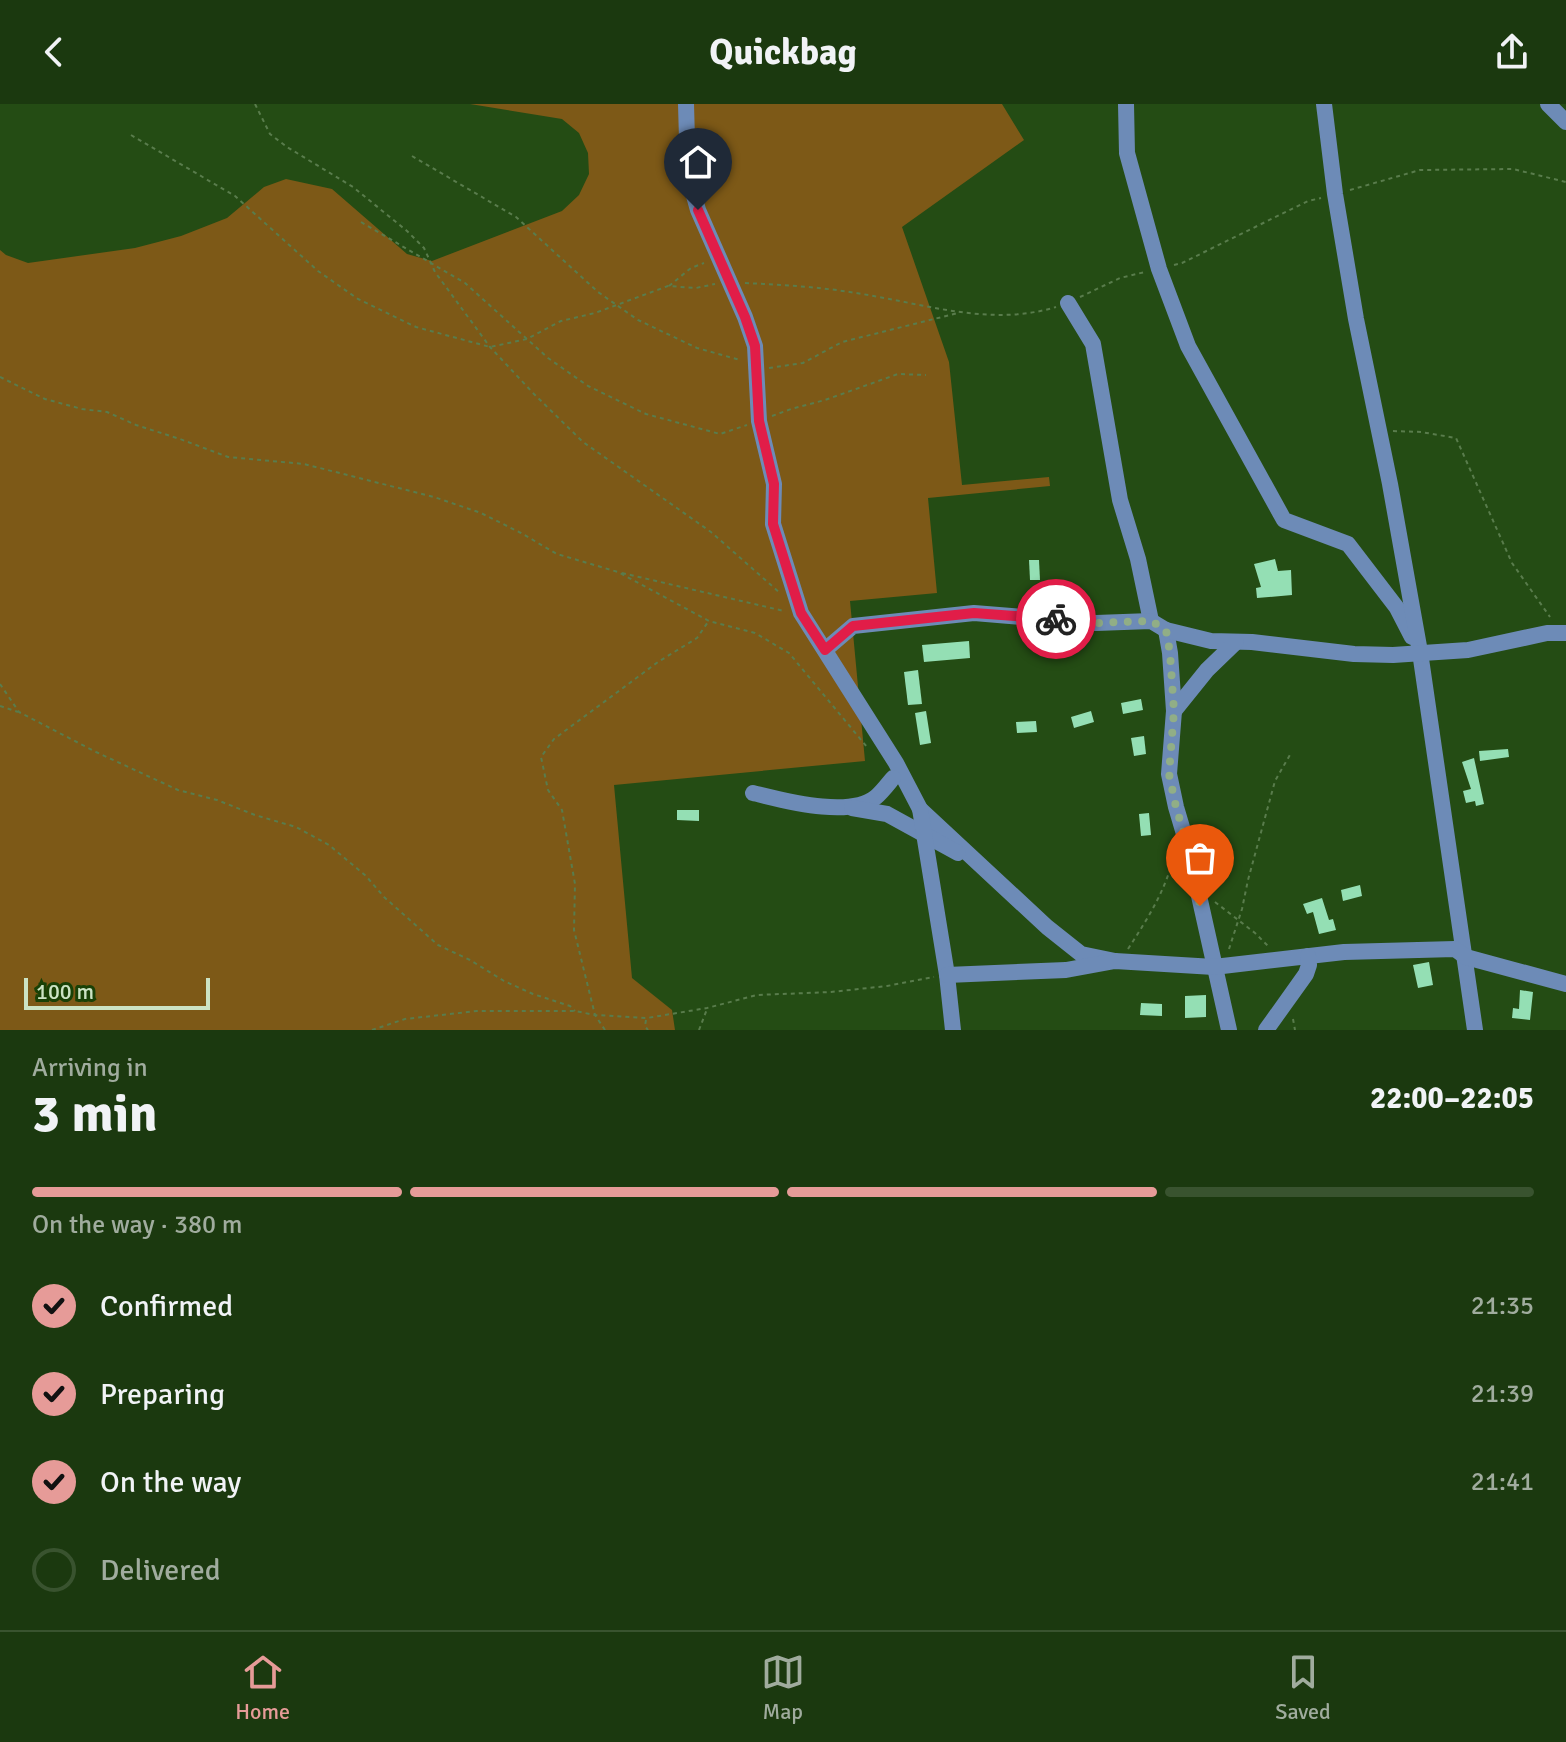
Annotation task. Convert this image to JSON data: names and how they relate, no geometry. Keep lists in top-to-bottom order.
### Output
{
  "scale_bar": "100 m",
  "page": {
    "header": "Quickbag",
    "scale": "100 m",
    "heading": ["3 min", "Arriving in", "22:00–22:05"],
    "bar": "On the way · 380 m",
    "list": [
      ["Confirmed", "21:35"],
      ["Preparing", "21:39"],
      ["On the way", "21:41"],
      "Delivered"
    ],
    "tabs": ["Home", "Map", "Saved"]
  }
}
